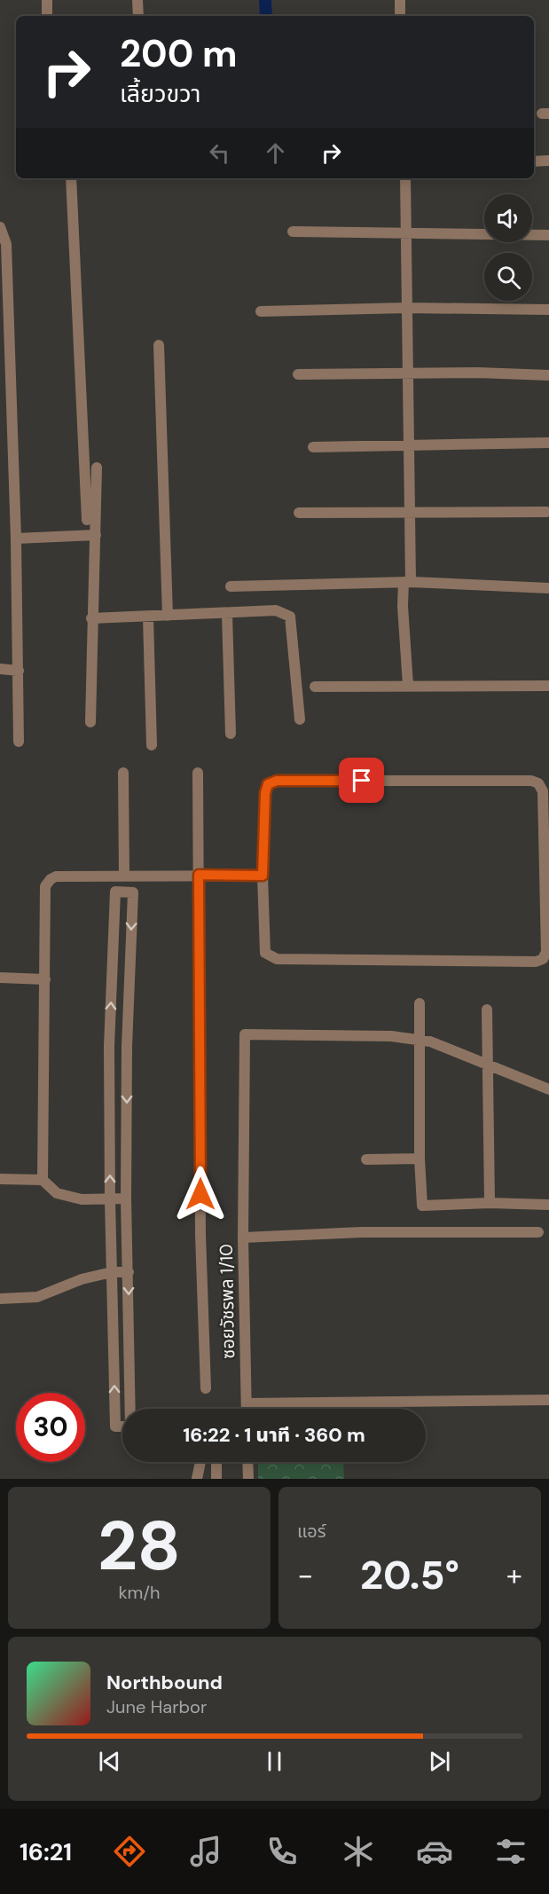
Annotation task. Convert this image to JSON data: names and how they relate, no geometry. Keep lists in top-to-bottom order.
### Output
{
  "streets": {
    "street": ["ซอยวัชรพล 1/10"]
  },
  "page": {
    "turn": ["200 m", "เลี้ยวขวา"],
    "limit": "30",
    "trip": "16:22 · 1 นาที · 360 m",
    "tile": [
      ["28", "km/h"],
      "แอร์"
    ],
    "heat": ["−", "20.5°", "+"],
    "song": ["Northbound", "June Harbor"],
    "tabs": "16:21"
  }
}
